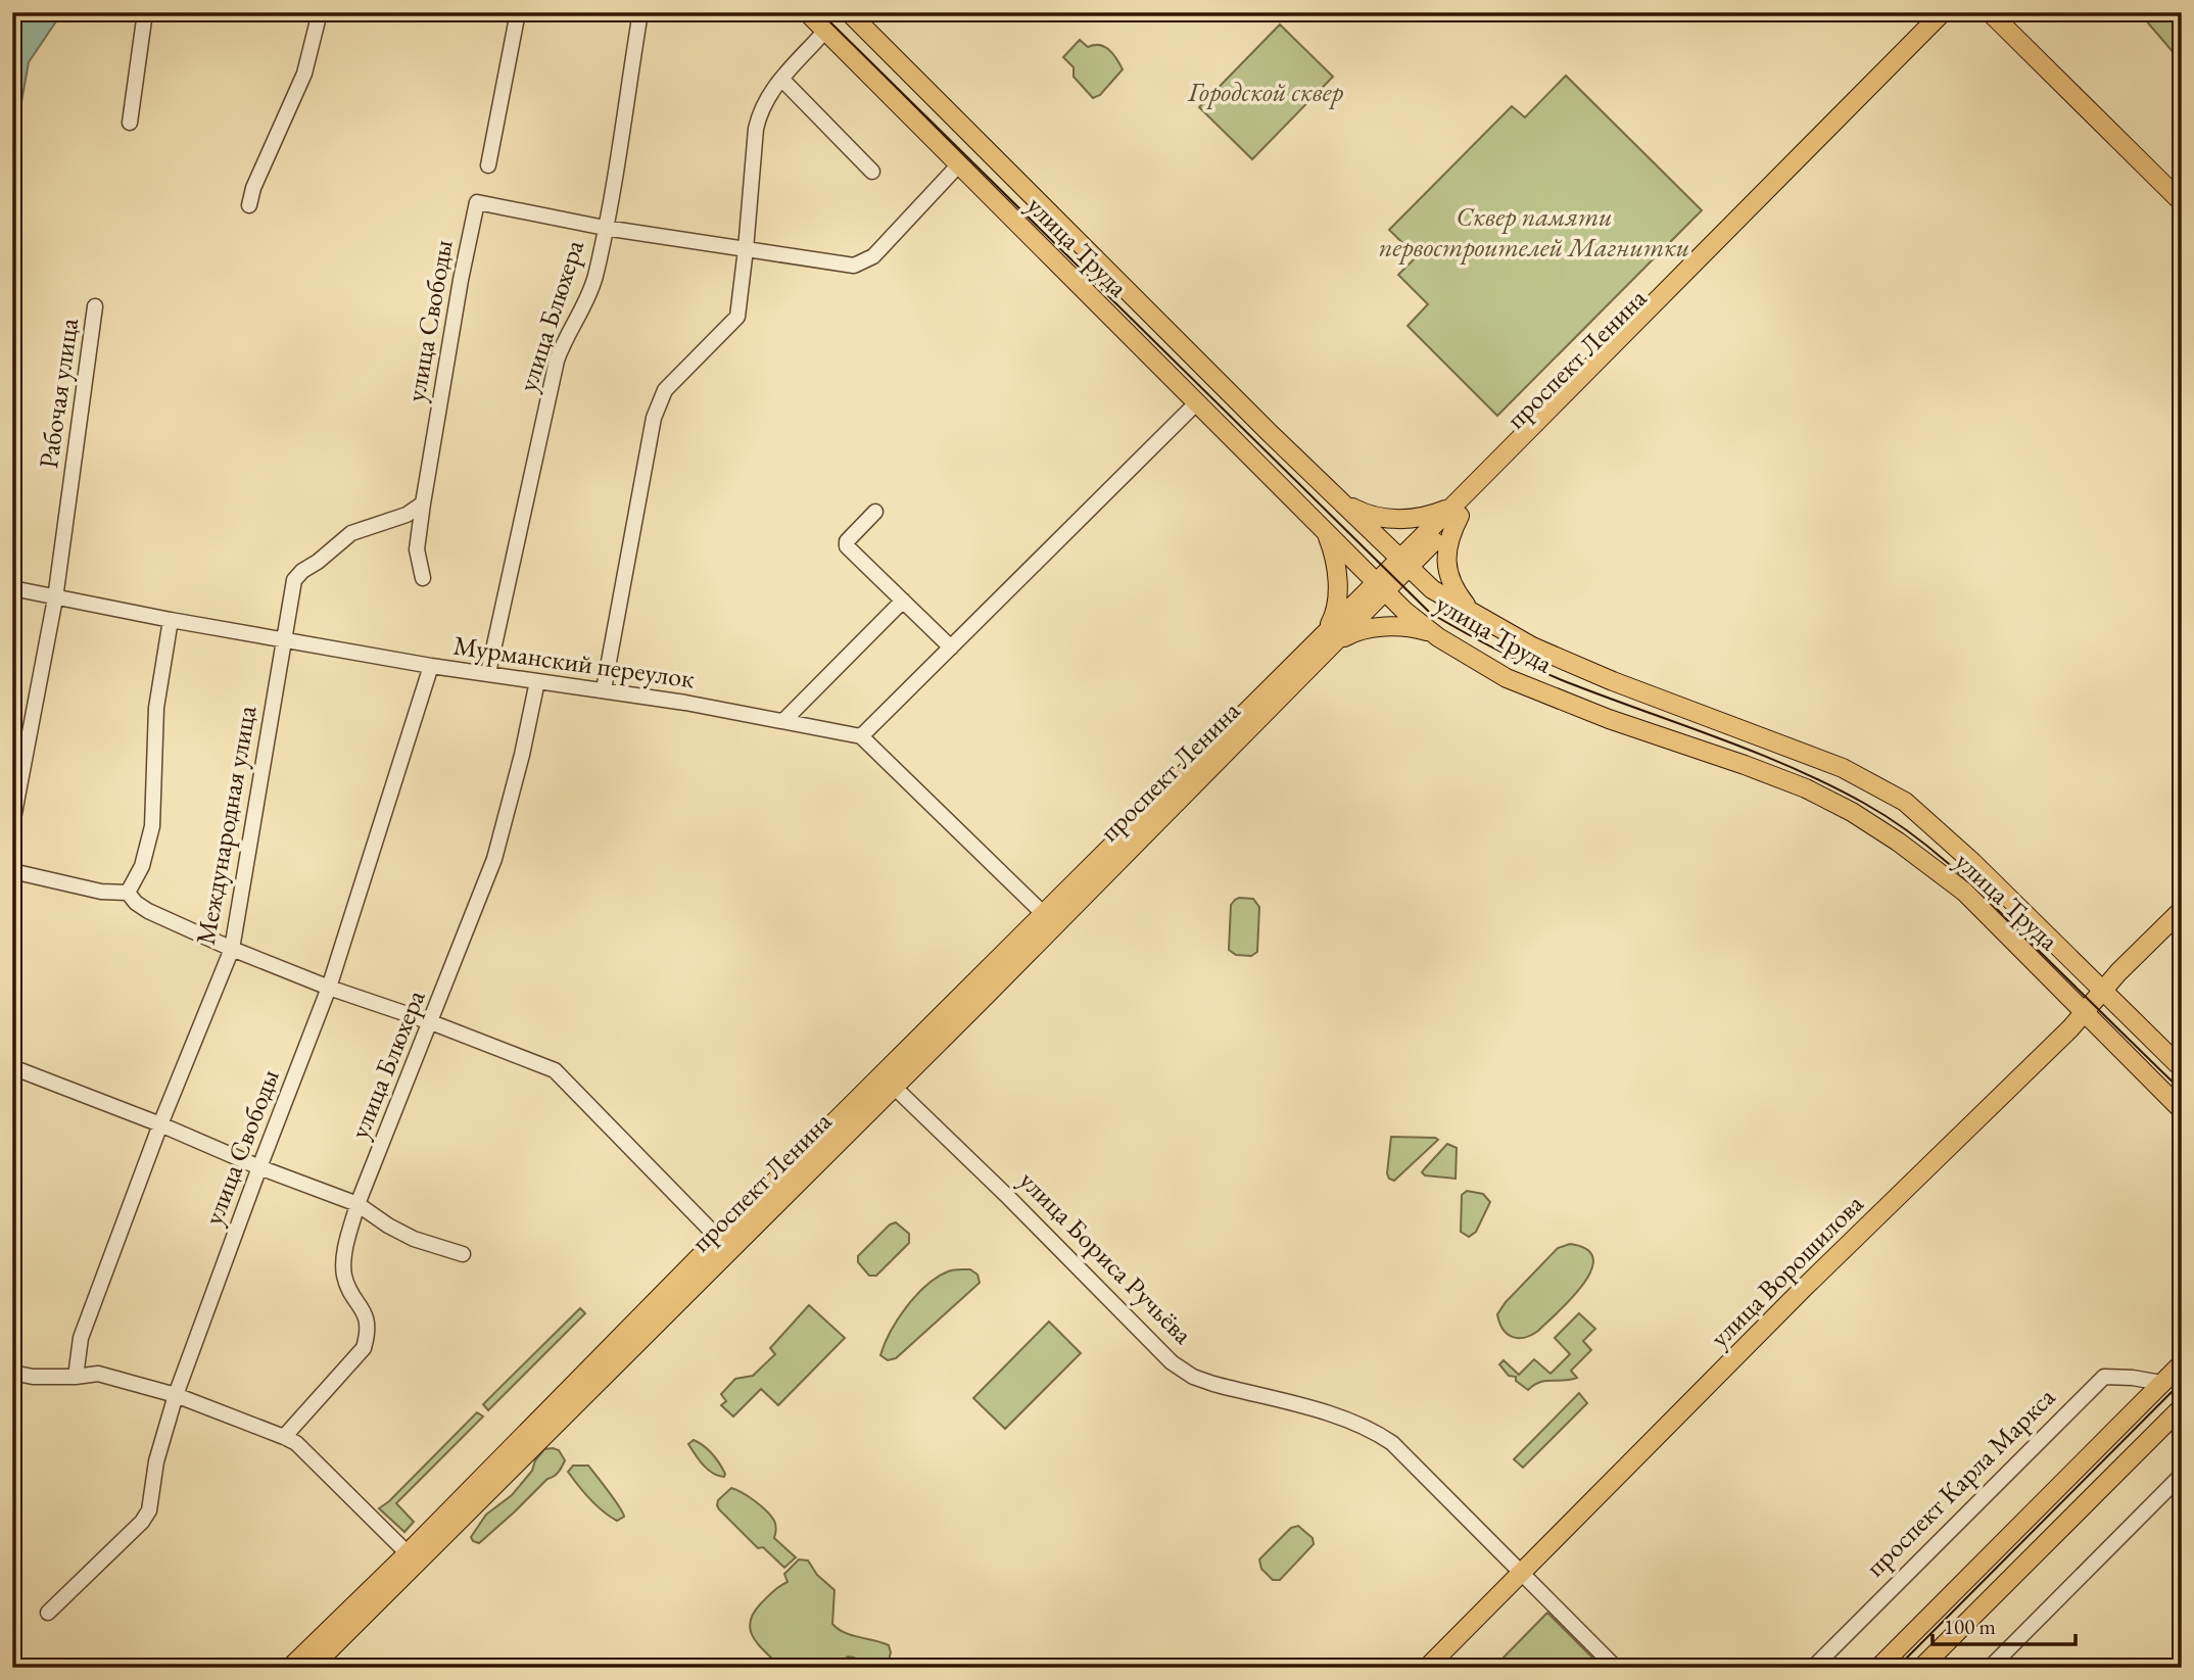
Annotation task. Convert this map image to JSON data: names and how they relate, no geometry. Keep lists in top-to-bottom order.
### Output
{
  "streets": {
    "main road": ["улица Труда", "проспект Ленина", "улица Ворошилова"],
    "street": [
      "улица Блюхера",
      "улица Свободы",
      "Рабочая улица",
      "Мурманский переулок",
      "Международная улица",
      "улица Бориса Ручьёва",
      "проспект Карла Маркса"
    ]
  },
  "crossings": [
    ["улица Труда", "проспект Ленина"],
    ["улица Труда", "улица Ворошилова"],
    ["улица Блюхера", "улица Свободы"],
    ["улица Блюхера", "Мурманский переулок"],
    ["улица Свободы", "Мурманский переулок"],
    ["улица Свободы", "Международная улица"],
    ["проспект Ленина", "улица Бориса Ручьёва"],
    ["Рабочая улица", "Мурманский переулок"],
    ["Мурманский переулок", "Международная улица"],
    ["улица Бориса Ручьёва", "улица Ворошилова"]
  ],
  "parks": ["Городской сквер", "Сквер памяти первостроителей Магнитки"],
  "scale_bar": "100 m"
}
